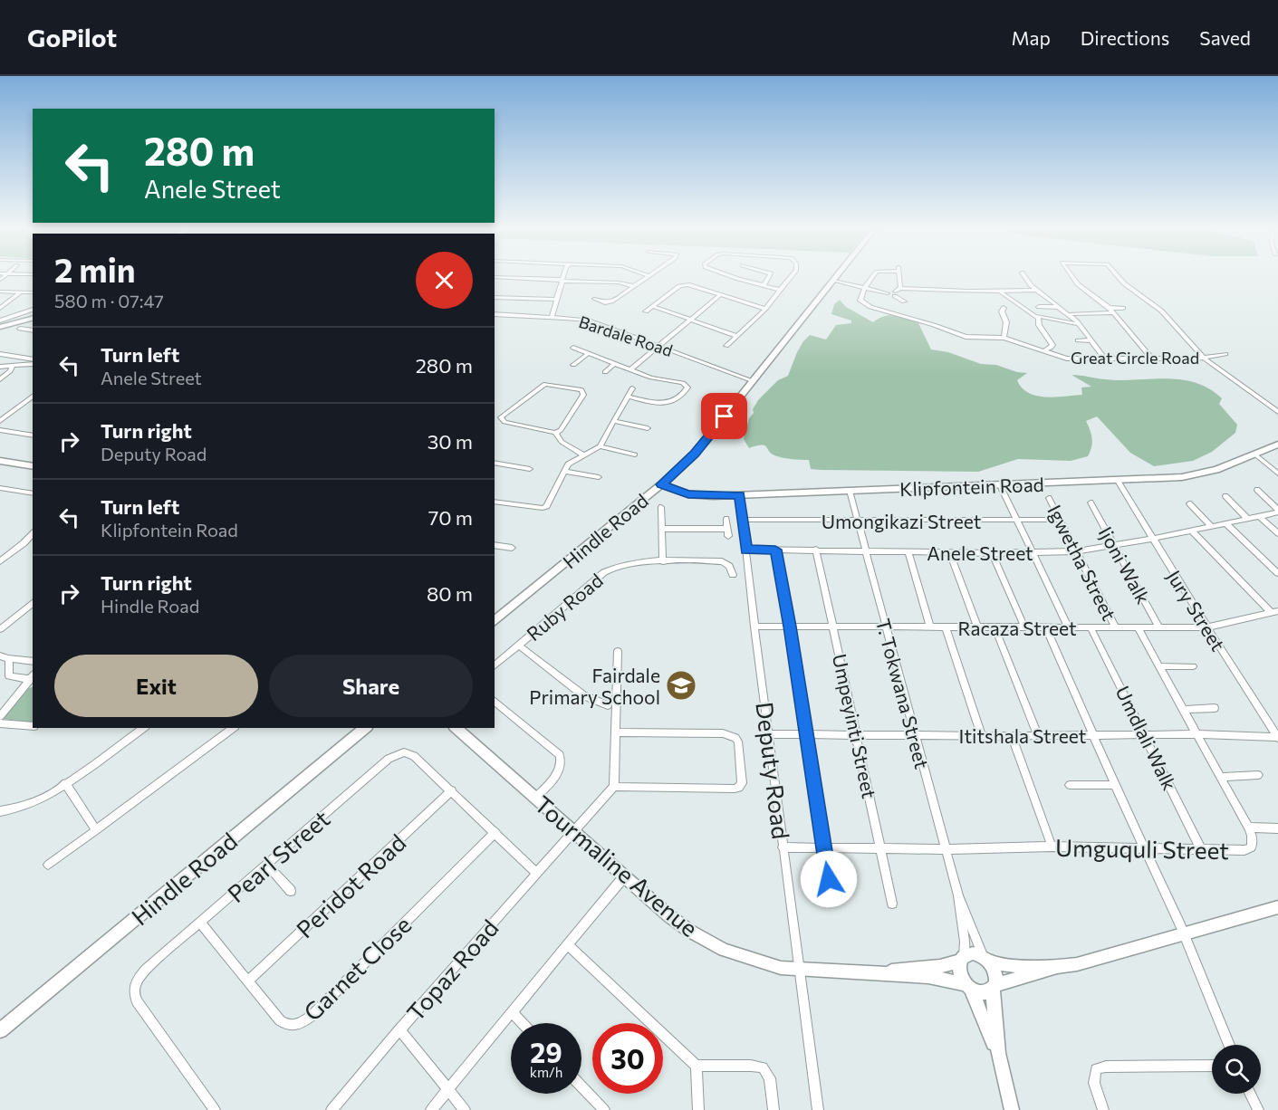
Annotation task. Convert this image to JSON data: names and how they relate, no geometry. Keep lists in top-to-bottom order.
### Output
{
  "streets": {
    "street": [
      "Bardale Road",
      "Great Circle Road",
      "Klipfontein Road",
      "Umongikazi Street",
      "Hindle Road",
      "Anele Street",
      "Igwetha Street",
      "Ijoni Walk",
      "Ruby Road",
      "Jury Street",
      "Racaza Street",
      "T. Tokwana Street",
      "Umpeyinti Street",
      "Ititshala Street",
      "Umdlali Walk",
      "Deputy Road",
      "Umguquli Street",
      "Pearl Street",
      "Tourmaline Avenue",
      "Peridot Road",
      "Garnet Close",
      "Topaz Road"
    ]
  },
  "crossings": [
    ["Bardale Road", "Hindle Road"],
    ["Klipfontein Road", "Hindle Road"],
    ["Klipfontein Road", "Jury Street"],
    ["Klipfontein Road", "T. Tokwana Street"],
    ["Klipfontein Road", "Deputy Road"],
    ["Umongikazi Street", "Igwetha Street"],
    ["Umongikazi Street", "T. Tokwana Street"],
    ["Umongikazi Street", "Deputy Road"],
    ["Anele Street", "Igwetha Street"],
    ["Anele Street", "Ijoni Walk"],
    ["Anele Street", "Jury Street"],
    ["Anele Street", "T. Tokwana Street"],
    ["Anele Street", "Umpeyinti Street"],
    ["Anele Street", "Deputy Road"],
    ["Igwetha Street", "Racaza Street"],
    ["Ijoni Walk", "Racaza Street"],
    ["Jury Street", "Racaza Street"],
    ["Jury Street", "Ititshala Street"],
    ["Racaza Street", "T. Tokwana Street"],
    ["Racaza Street", "Umpeyinti Street"],
    ["Racaza Street", "Umdlali Walk"],
    ["Racaza Street", "Deputy Road"],
    ["Racaza Street", "Umguquli Street"],
    ["T. Tokwana Street", "Ititshala Street"],
    ["T. Tokwana Street", "Umguquli Street"],
    ["Umpeyinti Street", "Ititshala Street"],
    ["Umpeyinti Street", "Umguquli Street"],
    ["Ititshala Street", "Umdlali Walk"],
    ["Ititshala Street", "Deputy Road"],
    ["Ititshala Street", "Umguquli Street"],
    ["Umdlali Walk", "Umguquli Street"],
    ["Deputy Road", "Umguquli Street"],
    ["Deputy Road", "Tourmaline Avenue"],
    ["Pearl Street", "Peridot Road"],
    ["Pearl Street", "Garnet Close"],
    ["Pearl Street", "Topaz Road"],
    ["Tourmaline Avenue", "Topaz Road"],
    ["Peridot Road", "Garnet Close"]
  ],
  "places": {
    "school or university": ["Fairdale Primary School"]
  },
  "page": {
    "header": "GoPilot",
    "nav": ["Map", "Directions", "Saved"],
    "turn": ["280 m", "Anele Street"],
    "heading": ["2 min", "580 m · 07:47"],
    "list": [
      {
        "name": "Turn left",
        "note": "Anele Street",
        "value": "280 m"
      },
      {
        "name": "Turn right",
        "note": "Deputy Road",
        "value": "30 m"
      },
      {
        "name": "Turn left",
        "note": "Klipfontein Road",
        "value": "70 m"
      },
      {
        "name": "Turn right",
        "note": "Hindle Road",
        "value": "80 m"
      }
    ],
    "buttons": ["Exit", "Share"],
    "speed": "29 km/h",
    "limit": "30"
  }
}
